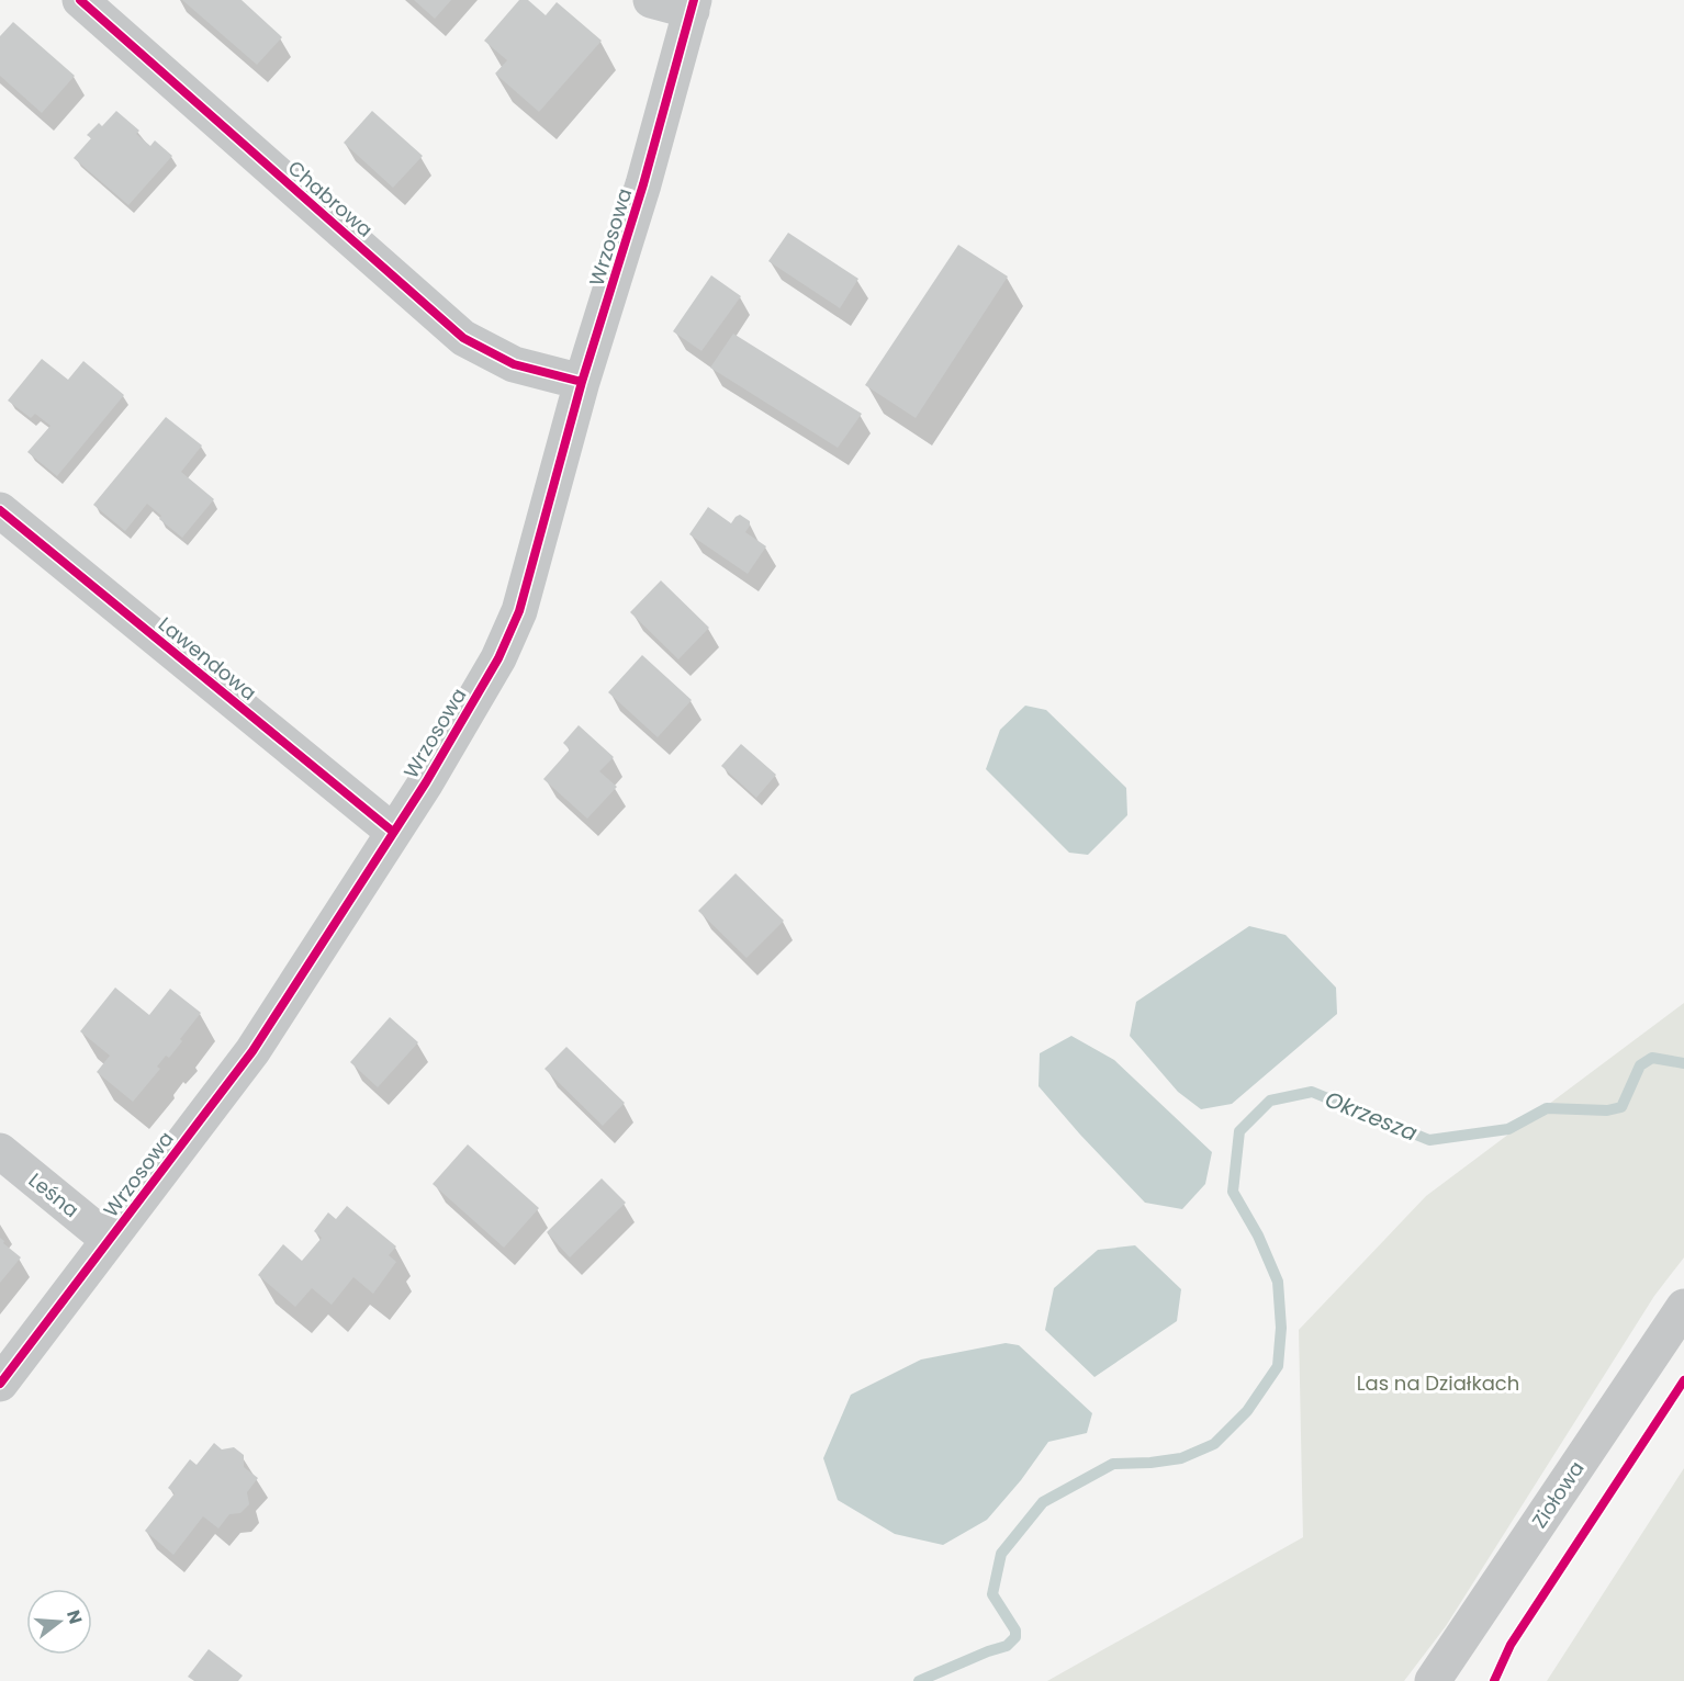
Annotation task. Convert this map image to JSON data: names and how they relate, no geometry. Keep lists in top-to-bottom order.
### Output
{
  "streets": {
    "street": [
      "Chabrowa",
      "Wrzosowa",
      "Lawendowa",
      "Leśna",
      "Ziołowa"
    ]
  },
  "crossings": [
    ["Chabrowa", "Wrzosowa"],
    ["Wrzosowa", "Lawendowa"],
    ["Wrzosowa", "Leśna"]
  ],
  "water": ["Okrzesza"],
  "parks": ["Las na Działkach"],
  "north": "right"
}
